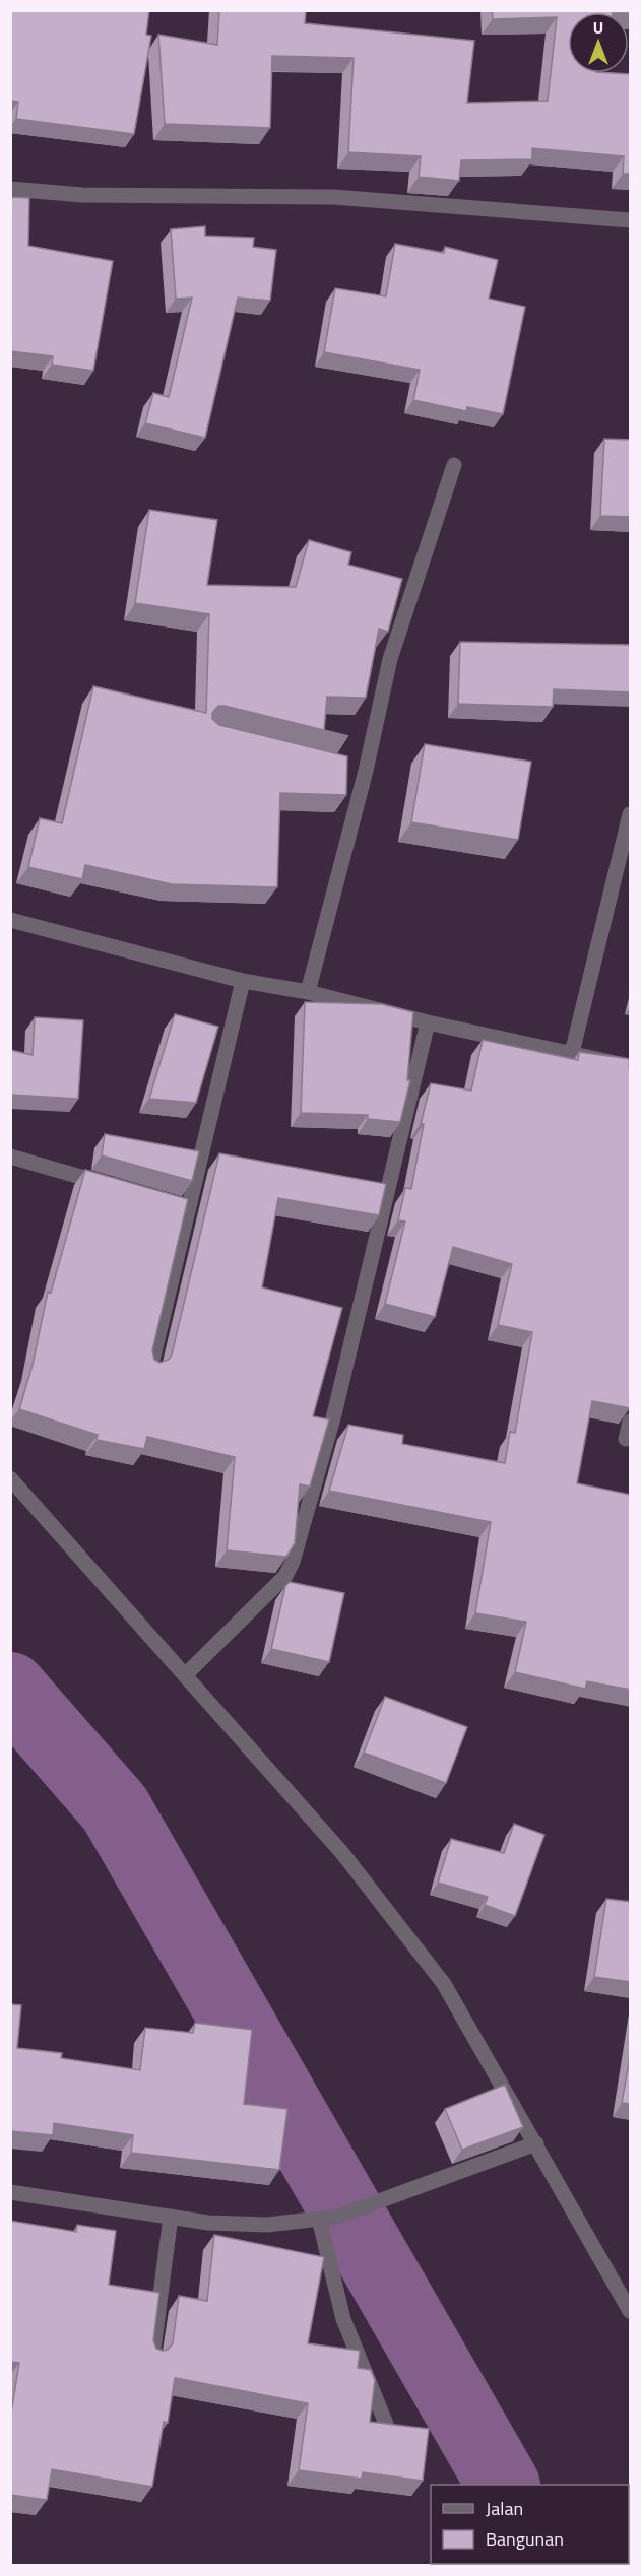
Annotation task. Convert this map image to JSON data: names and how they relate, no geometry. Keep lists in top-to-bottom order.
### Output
{
  "legend": ["Jalan", "Bangunan"],
  "north": "top"
}
